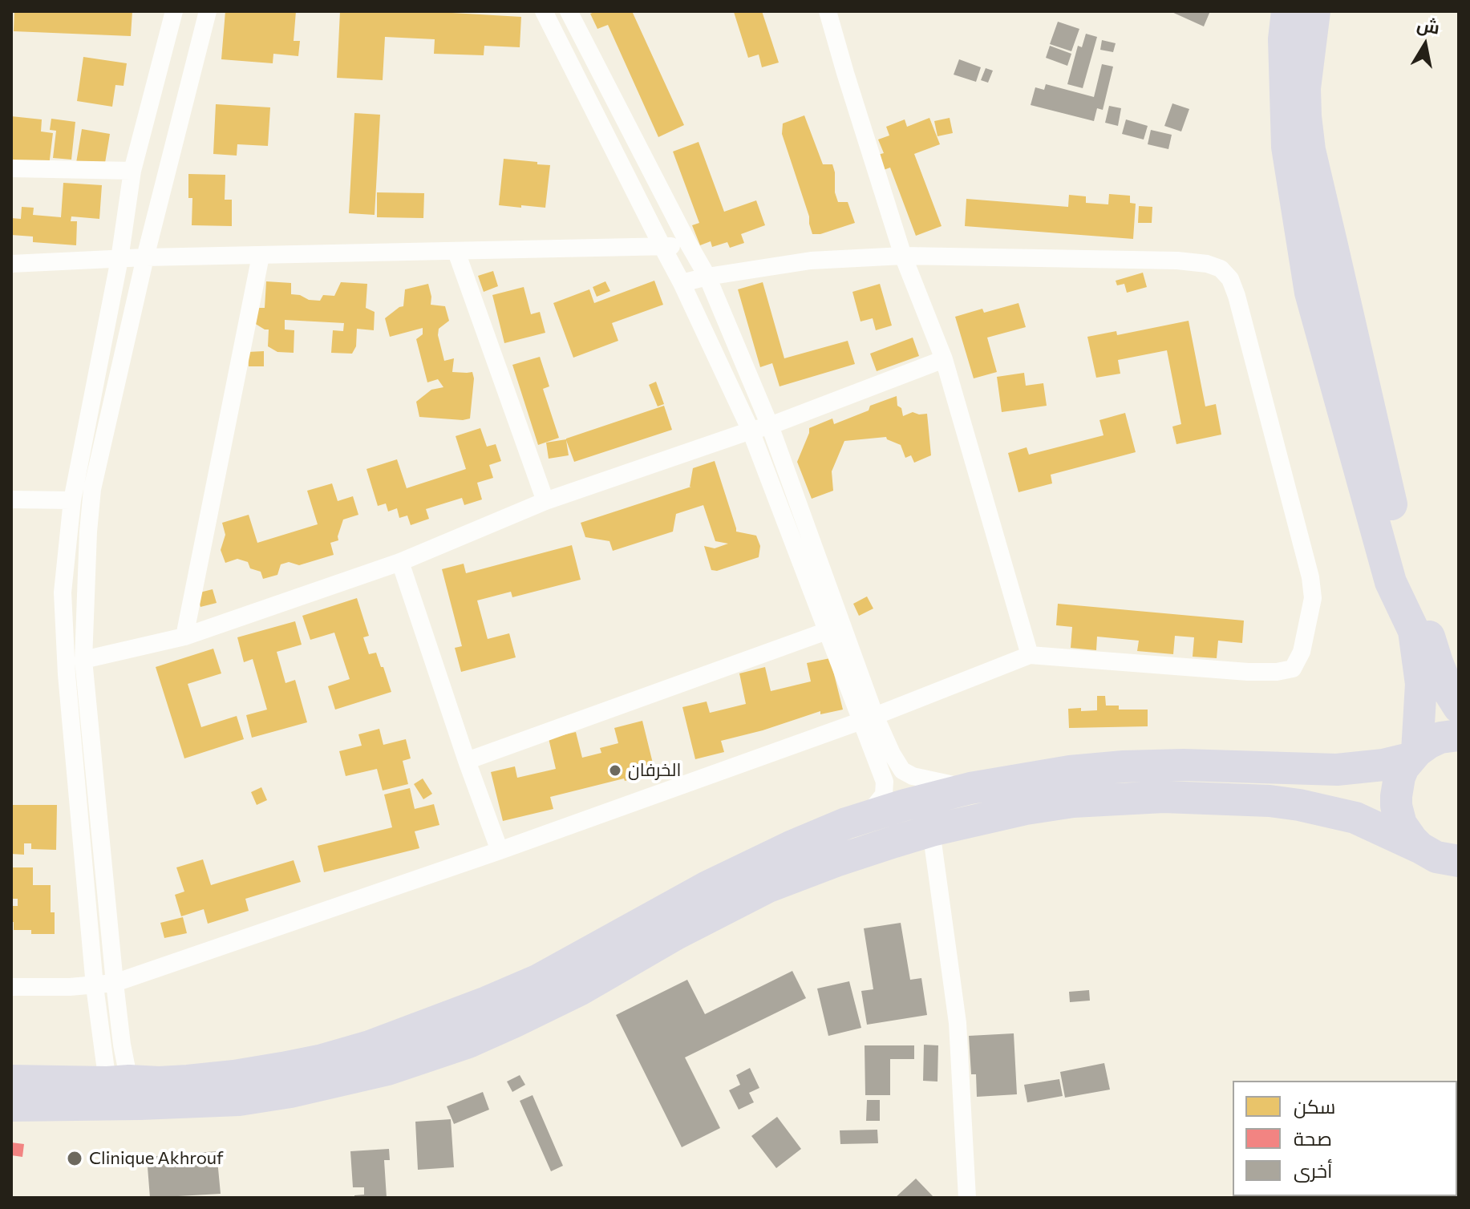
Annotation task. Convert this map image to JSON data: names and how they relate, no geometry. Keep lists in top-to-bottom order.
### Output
{
  "places": ["الخرفان", "Clinique Akhrouf"],
  "legend": ["سكن", "صحة", "أخرى"],
  "north": "top"
}
